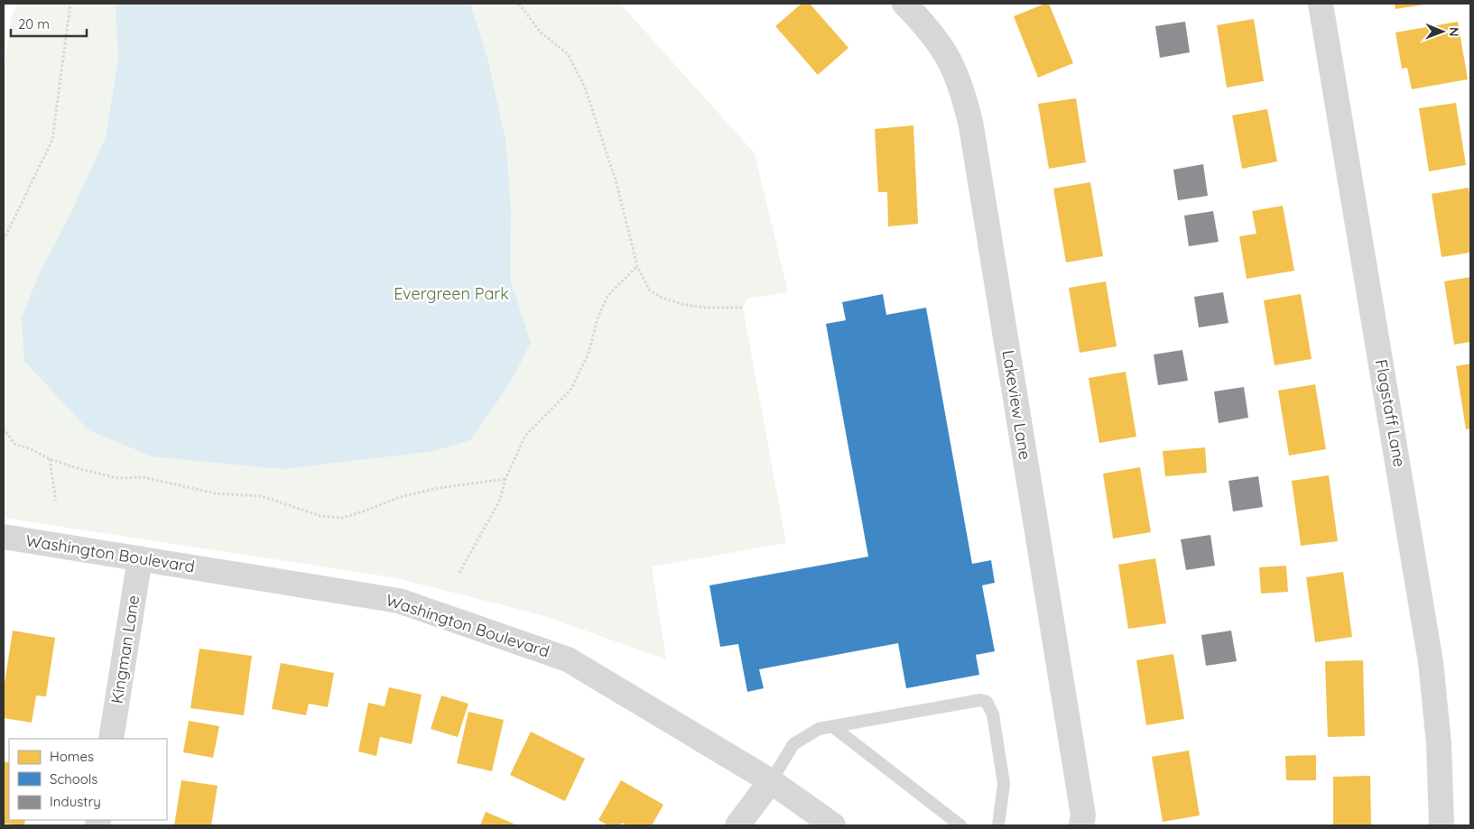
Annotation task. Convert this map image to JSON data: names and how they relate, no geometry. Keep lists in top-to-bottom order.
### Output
{
  "streets": {
    "street": [
      "Lakeview Lane",
      "Flagstaff Lane",
      "Washington Boulevard",
      "Kingman Lane"
    ]
  },
  "crossings": [
    ["Washington Boulevard", "Kingman Lane"]
  ],
  "parks": ["Evergreen Park"],
  "legend": ["Homes", "Schools", "Industry"],
  "scale_bar": "20 m",
  "north": "right"
}
